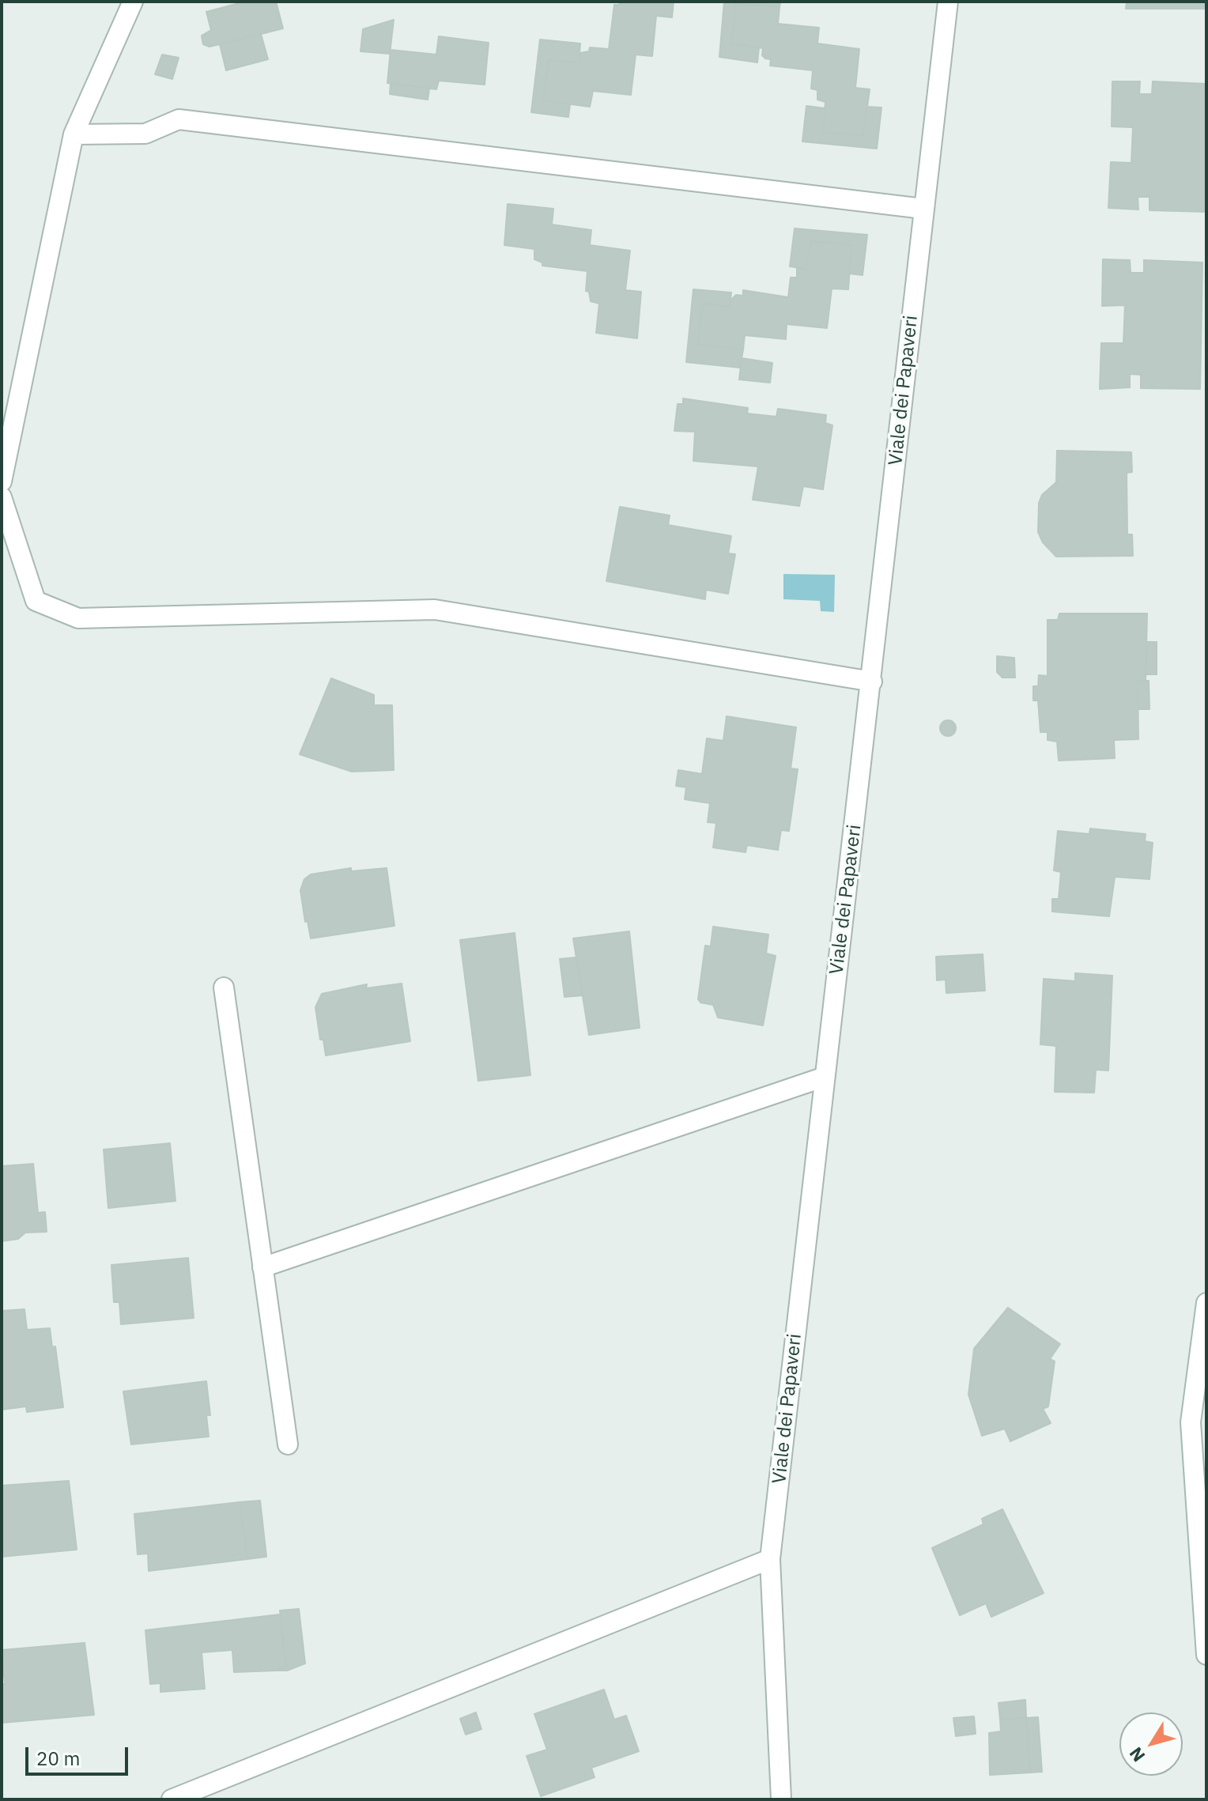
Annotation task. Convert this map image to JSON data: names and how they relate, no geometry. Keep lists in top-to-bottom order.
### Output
{
  "streets": {
    "street": ["Viale dei Papaveri"]
  },
  "scale_bar": "20 m",
  "north": "bottom left"
}
